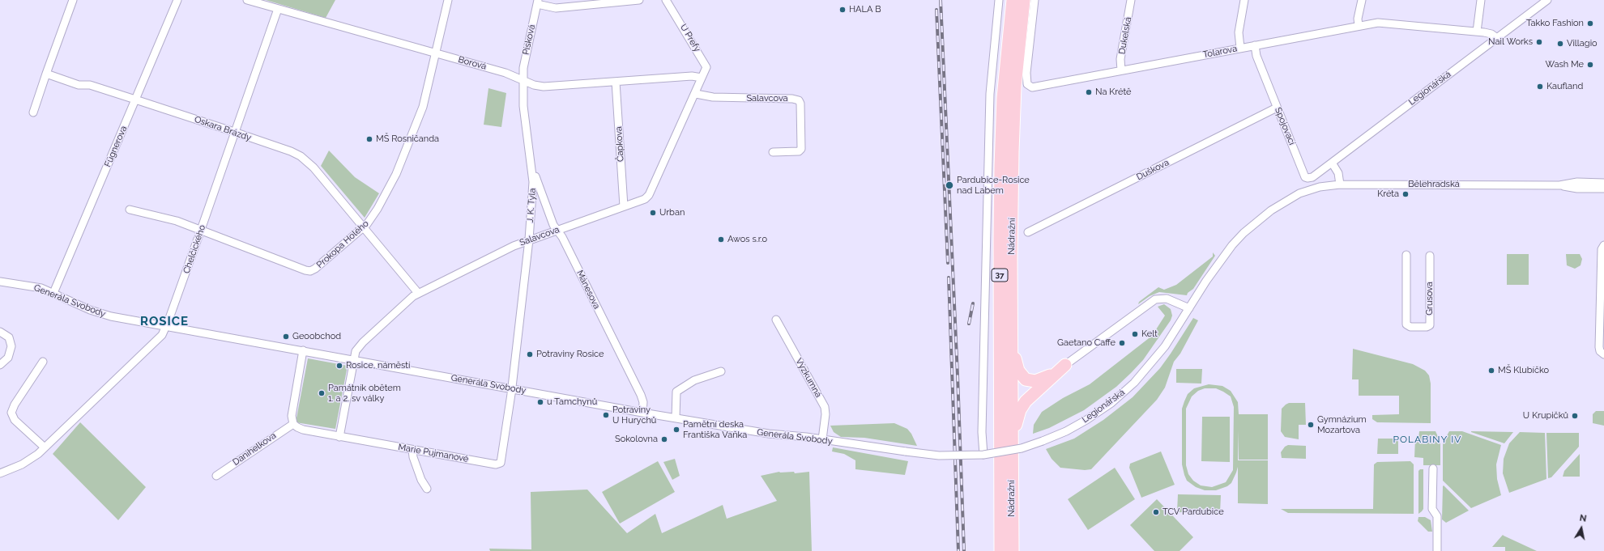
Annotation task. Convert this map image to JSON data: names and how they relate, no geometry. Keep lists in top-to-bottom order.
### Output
{
  "streets": {
    "main road": ["Nádražní", "37"],
    "street": [
      "Dukelská",
      "U Prefy",
      "Písková",
      "Tolarova",
      "Borová",
      "Legionářská",
      "Salavcova",
      "Spojovací",
      "Oskara Brázdy",
      "Čapkova",
      "Fügnerova",
      "Duškova",
      "Bělehradská",
      "J. K. Tyla",
      "Prokopa Holého",
      "Chelčického",
      "Mánesova",
      "Grusova",
      "Generála Svobody",
      "Výzkumná",
      "Danihelkova",
      "Marie Pujmanové"
    ]
  },
  "crossings": [
    ["Dukelská", "Tolarova"],
    ["U Prefy", "Borová"],
    ["U Prefy", "Salavcova"],
    ["Písková", "Borová"],
    ["Písková", "J. K. Tyla"],
    ["Tolarova", "Legionářská"],
    ["Tolarova", "Spojovací"],
    ["Borová", "Salavcova"],
    ["Borová", "Čapkova"],
    ["Borová", "J. K. Tyla"],
    ["Borová", "Prokopa Holého"],
    ["Borová", "Chelčického"],
    ["Legionářská", "Spojovací"],
    ["Legionářská", "Bělehradská"],
    ["Legionářská", "Generála Svobody"],
    ["Salavcova", "Oskara Brázdy"],
    ["Salavcova", "Čapkova"],
    ["Salavcova", "J. K. Tyla"],
    ["Salavcova", "Mánesova"],
    ["Salavcova", "Generála Svobody"],
    ["Salavcova", "Marie Pujmanové"],
    ["Spojovací", "Duškova"],
    ["Oskara Brázdy", "Fügnerova"],
    ["Oskara Brázdy", "Prokopa Holého"],
    ["Oskara Brázdy", "Chelčického"],
    ["Fügnerova", "Generála Svobody"],
    ["J. K. Tyla", "Mánesova"],
    ["J. K. Tyla", "Generála Svobody"],
    ["J. K. Tyla", "Marie Pujmanové"],
    ["Prokopa Holého", "Chelčického"],
    ["Chelčického", "Generála Svobody"],
    ["Mánesova", "Generála Svobody"],
    ["Generála Svobody", "Výzkumná"],
    ["Generála Svobody", "Marie Pujmanové"],
    ["Danihelkova", "Marie Pujmanové"]
  ],
  "districts": ["ROSICE", "POLABINY IV"],
  "places": [
    "HALA B",
    "Takko Fashion",
    "Nail Works",
    "Villagio",
    "Wash Me",
    "Kaufland",
    "Na Krétě",
    "MŠ Rosničanda",
    "Pardubice-Rosice nad Labem",
    "Kréta",
    "Urban",
    "Awos s.r.o",
    "Kelt",
    "Geoobchod",
    "Gaetano Caffe",
    "Potraviny Rosice",
    "Rosice, náměstí",
    "MŠ Klubíčko",
    "Památník obětem 1. a 2. sv války",
    "u Tamchynů",
    "Potraviny U Hurychů",
    "U Krupičků",
    "Gymnázium Mozartova",
    "Pamětní deska Františka Vaňka",
    "Sokolovna",
    "TCV Pardubice"
  ],
  "north": "top"
}
